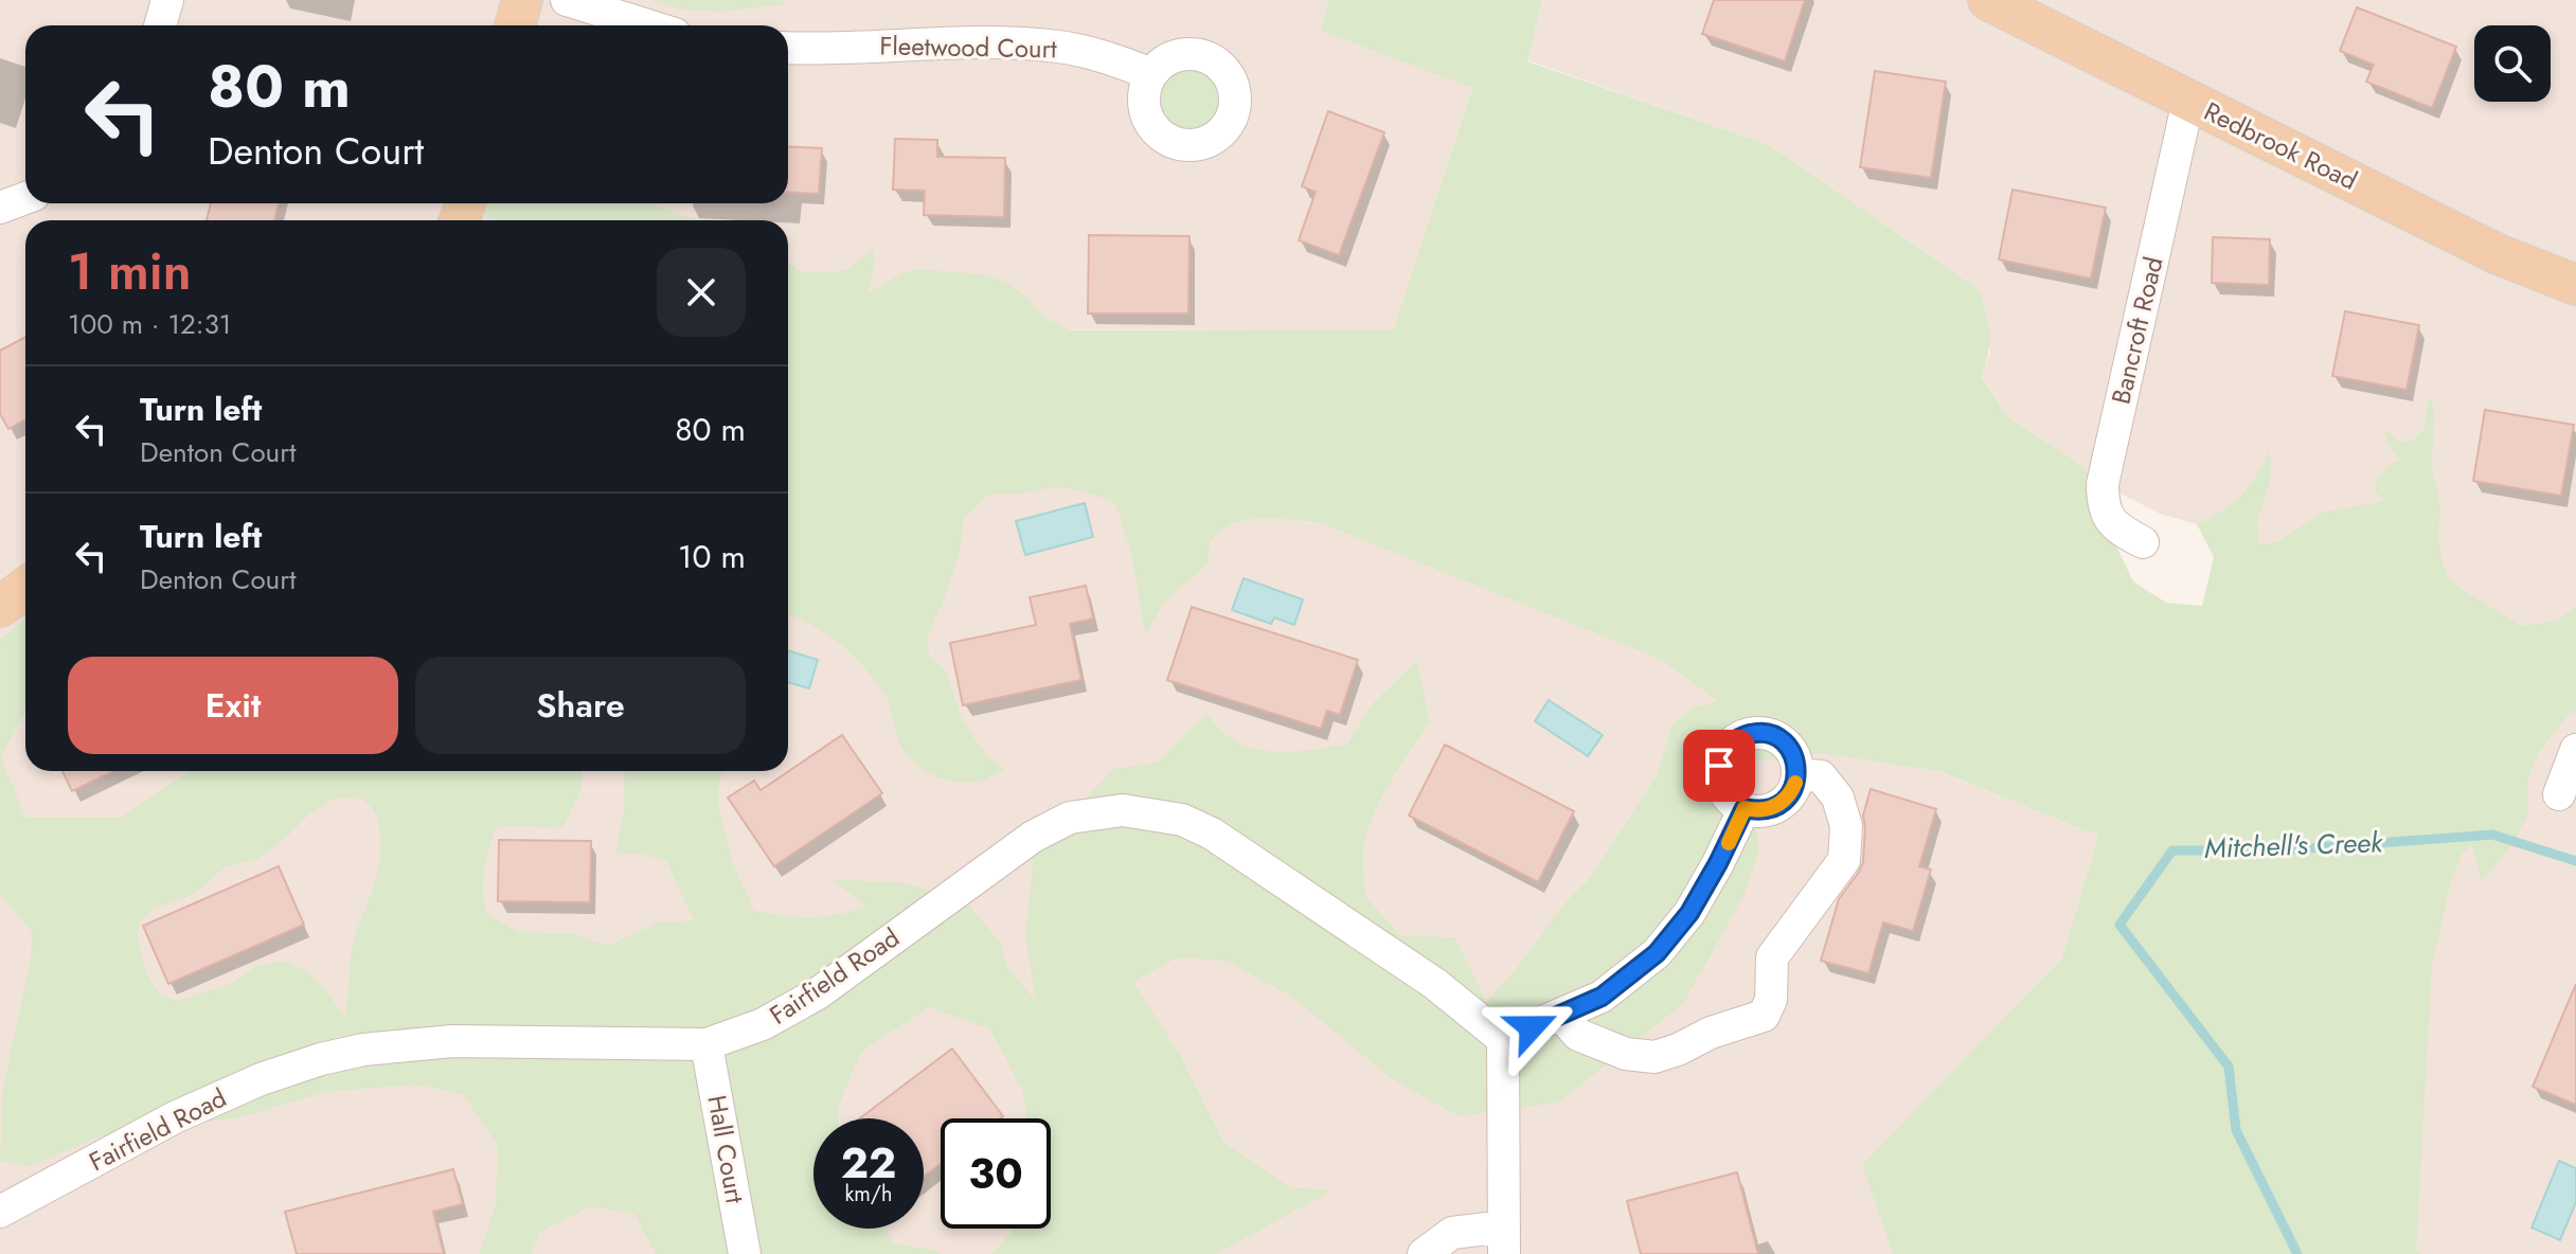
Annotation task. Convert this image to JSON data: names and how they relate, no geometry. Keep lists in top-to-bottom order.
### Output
{
  "streets": {
    "main road": ["Redbrook Road"],
    "street": [
      "Fleetwood Court",
      "Bancroft Road",
      "Fairfield Road",
      "Hall Court"
    ]
  },
  "crossings": [
    ["Redbrook Road", "Bancroft Road"],
    ["Fairfield Road", "Hall Court"]
  ],
  "water": ["Mitchell's Creek"],
  "page": {
    "turn": ["80 m", "Denton Court"],
    "heading": ["1 min", "100 m · 12:31"],
    "list": [
      {
        "name": "Turn left",
        "note": "Denton Court",
        "value": "80 m"
      },
      {
        "name": "Turn left",
        "note": "Denton Court",
        "value": "10 m"
      }
    ],
    "buttons": ["Exit", "Share"],
    "speed": "22 km/h",
    "limit": "30"
  }
}
